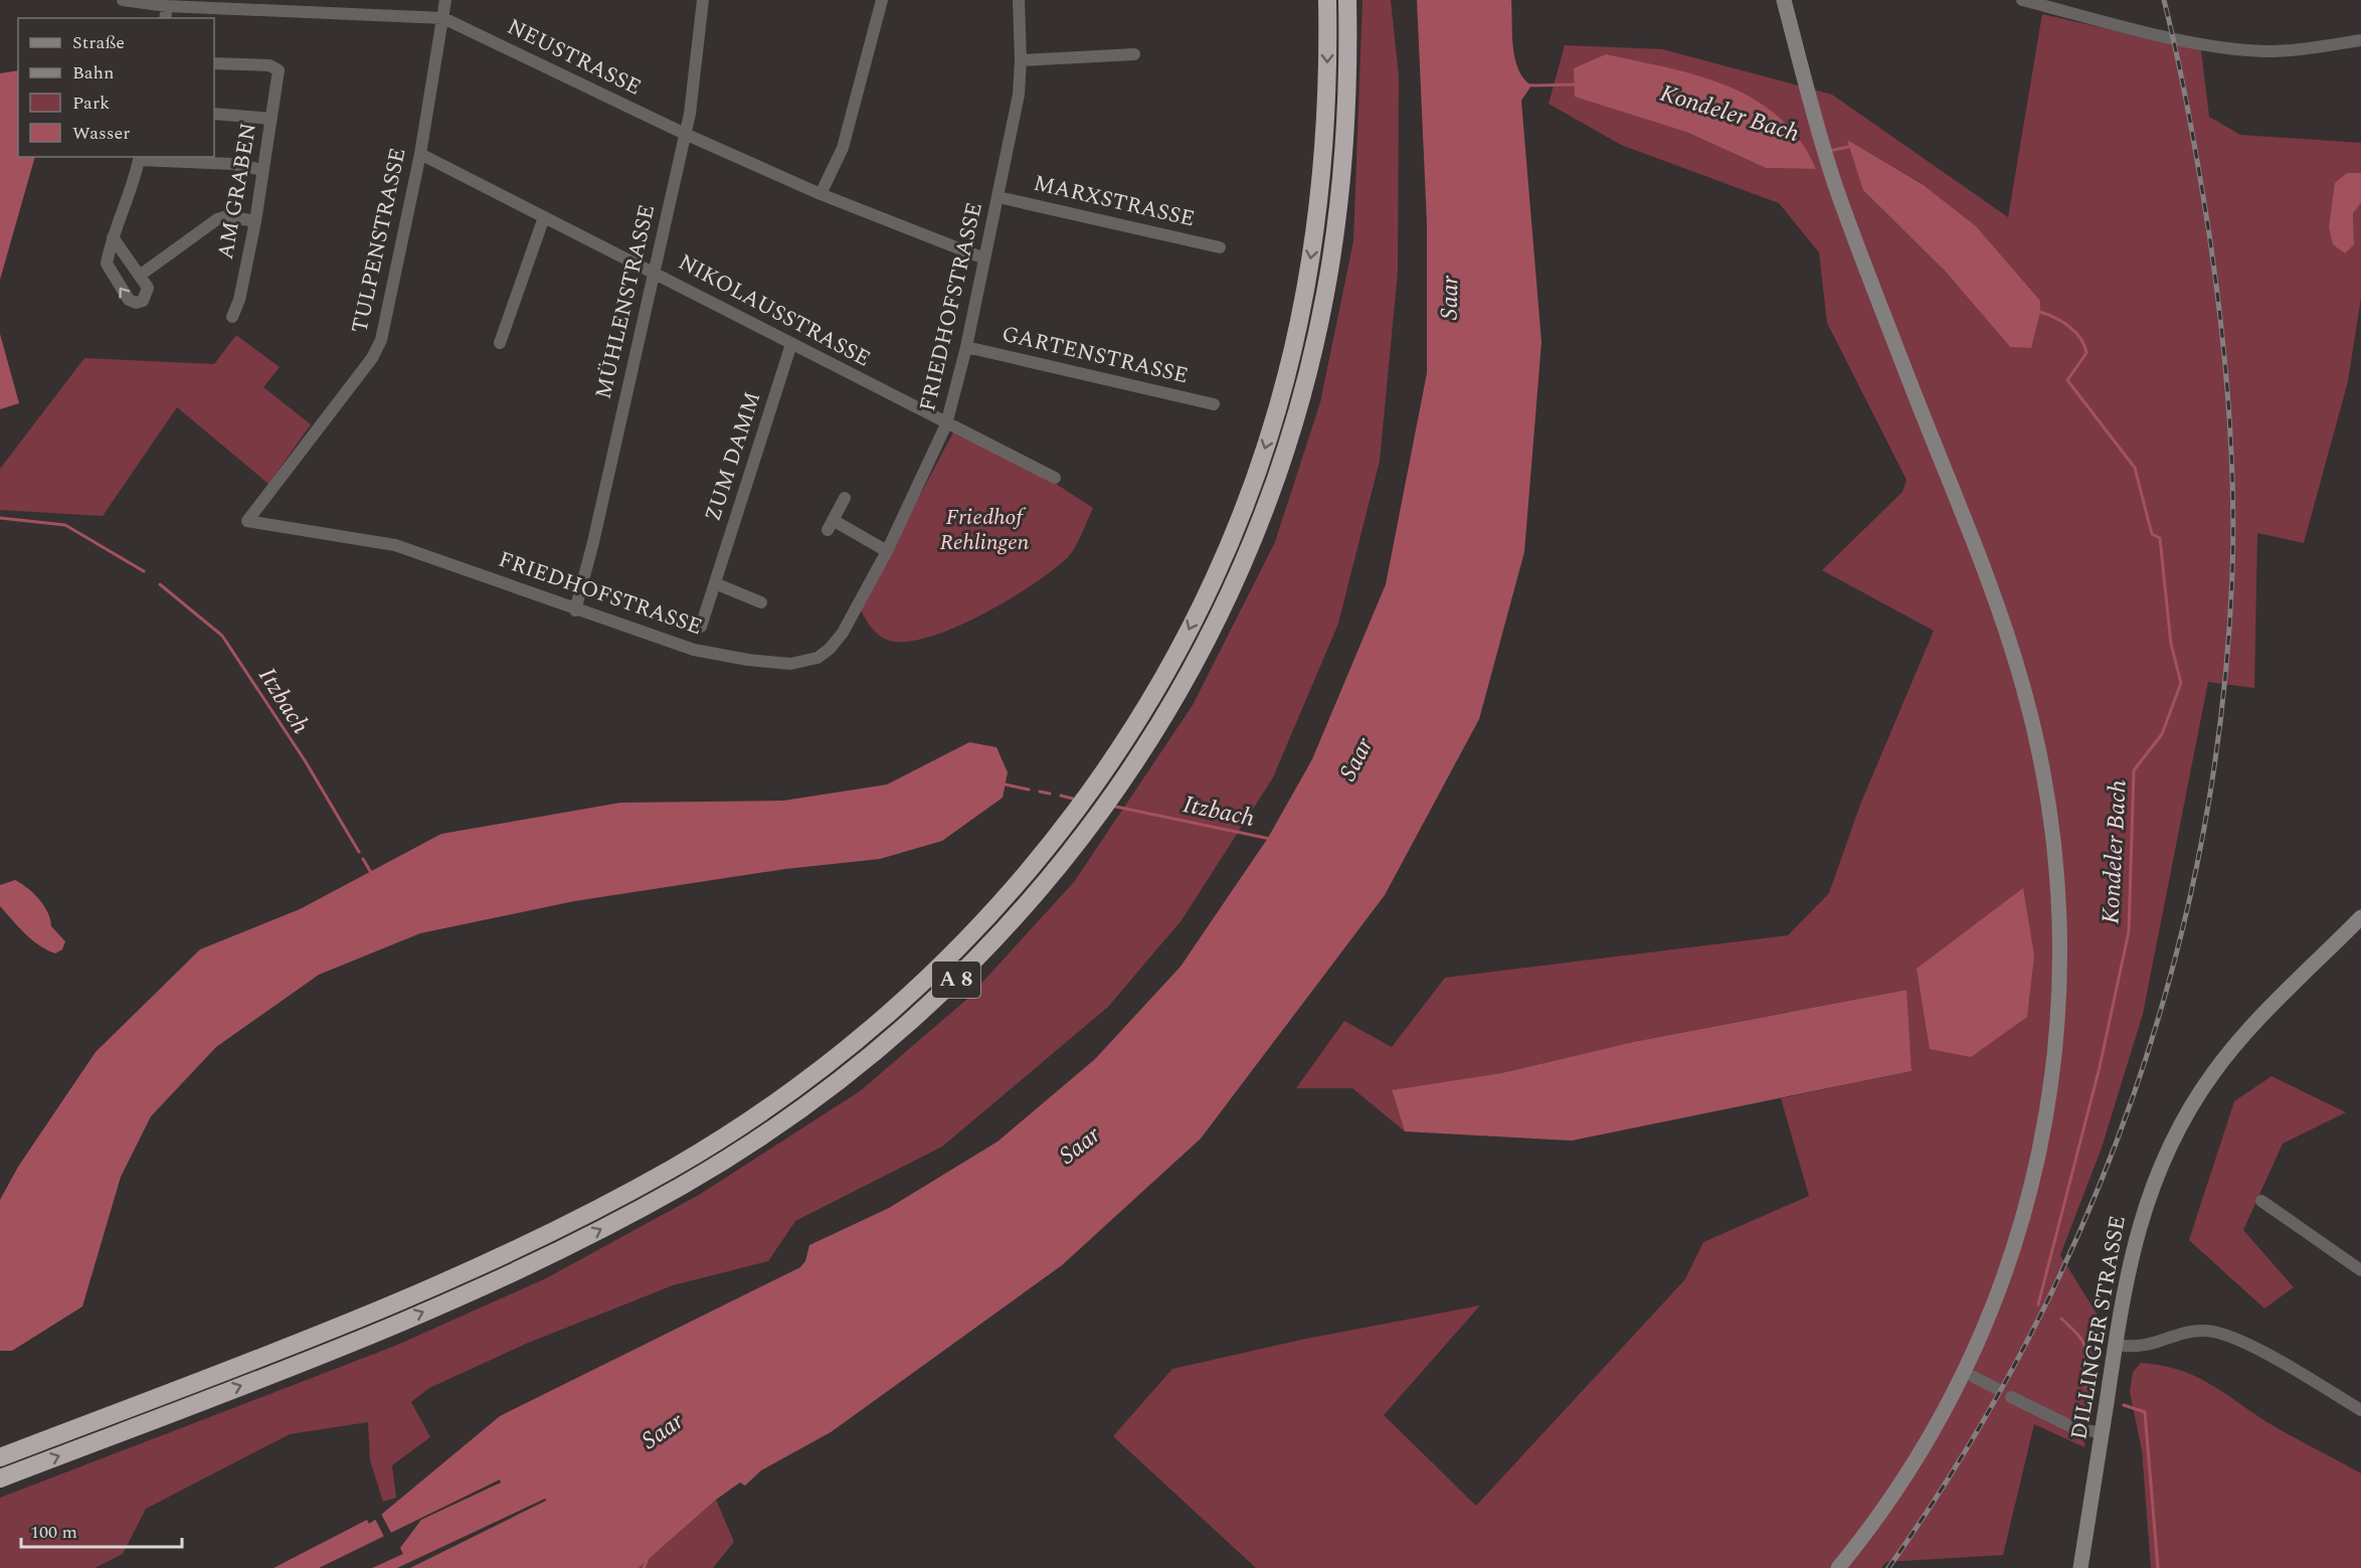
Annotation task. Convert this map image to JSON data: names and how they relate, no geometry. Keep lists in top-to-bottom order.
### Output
{
  "streets": {
    "highway": ["A 8"],
    "main road": ["DILLINGER STRASSE"],
    "street": [
      "NEUSTRASSE",
      "AM GRABEN",
      "MARXSTRASSE",
      "TULPENSTRASSE",
      "MÜHLENSTRASSE",
      "FRIEDHOFSTRASSE",
      "NIKOLAUSSTRASSE",
      "GARTENSTRASSE",
      "ZUM DAMM"
    ]
  },
  "crossings": [
    ["NEUSTRASSE", "TULPENSTRASSE"],
    ["NEUSTRASSE", "MÜHLENSTRASSE"],
    ["NEUSTRASSE", "FRIEDHOFSTRASSE"],
    ["MARXSTRASSE", "FRIEDHOFSTRASSE"],
    ["TULPENSTRASSE", "FRIEDHOFSTRASSE"],
    ["TULPENSTRASSE", "NIKOLAUSSTRASSE"],
    ["MÜHLENSTRASSE", "FRIEDHOFSTRASSE"],
    ["MÜHLENSTRASSE", "NIKOLAUSSTRASSE"],
    ["FRIEDHOFSTRASSE", "NIKOLAUSSTRASSE"],
    ["FRIEDHOFSTRASSE", "GARTENSTRASSE"],
    ["NIKOLAUSSTRASSE", "ZUM DAMM"]
  ],
  "water": ["Kondeler Bach", "Saar", "Itzbach"],
  "parks": ["Friedhof Rehlingen"],
  "legend": [
    "Straße",
    "Bahn",
    "Park",
    "Wasser"
  ],
  "scale_bar": "100 m"
}
